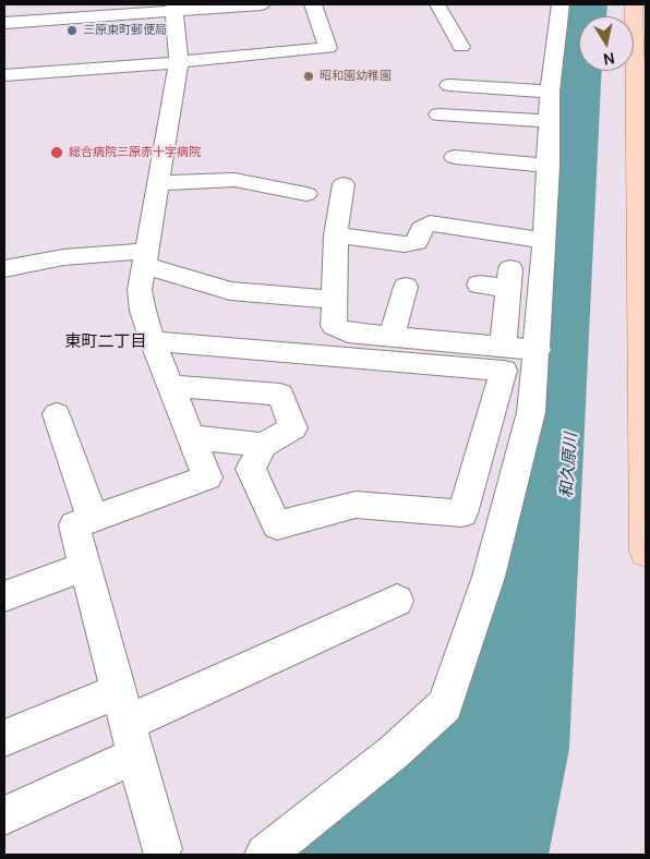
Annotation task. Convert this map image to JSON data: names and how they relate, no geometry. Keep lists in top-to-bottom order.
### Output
{
  "districts": ["東町二丁目"],
  "water": ["和久原川"],
  "places": ["三原東町郵便局", "昭和園幼稚園", "総合病院三原赤十字病院"],
  "north": "bottom"
}
